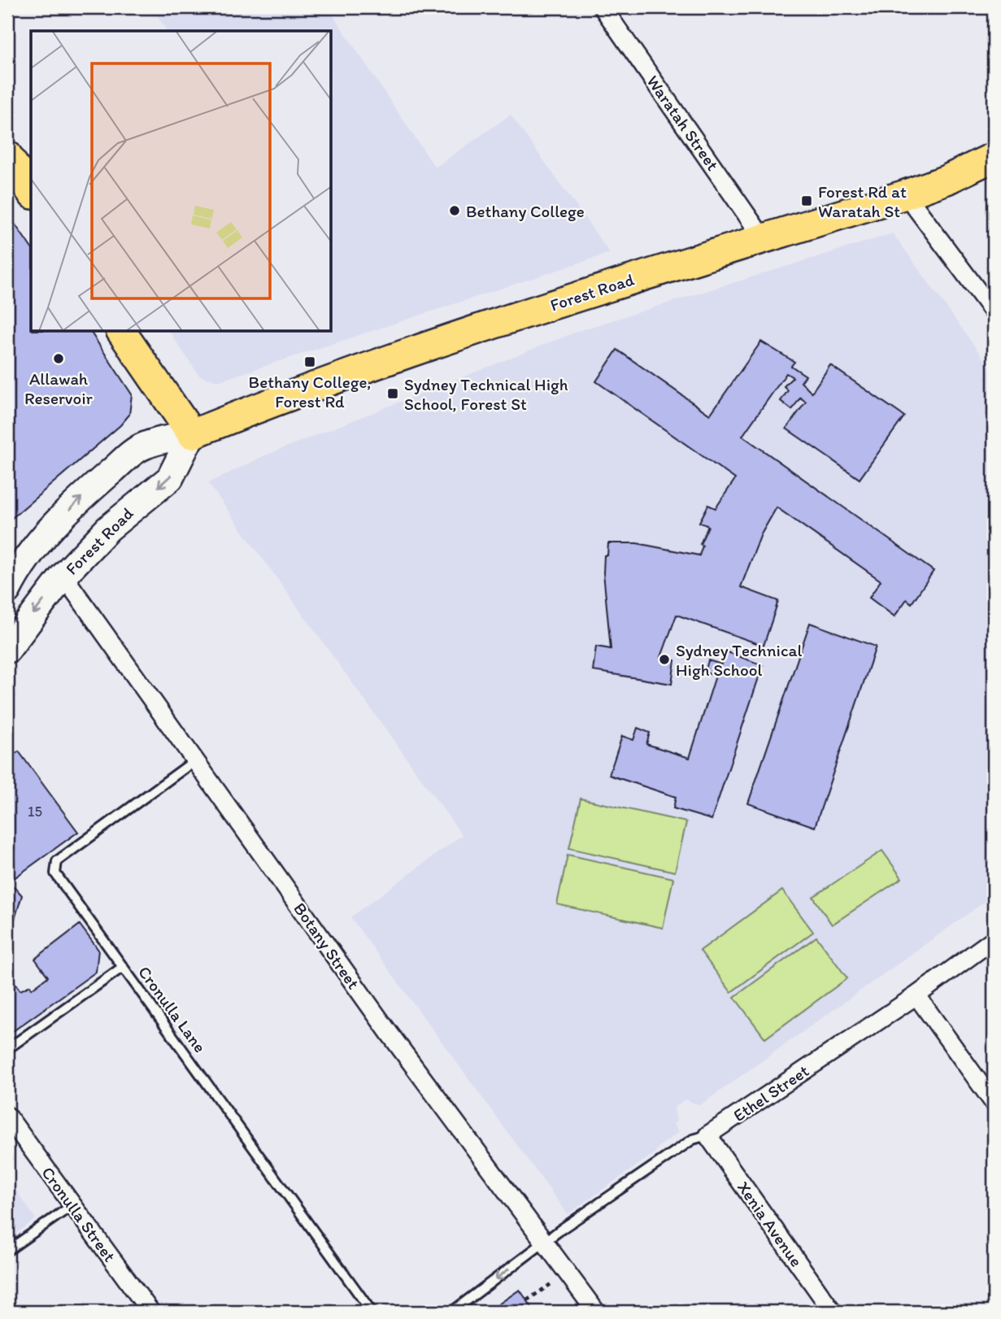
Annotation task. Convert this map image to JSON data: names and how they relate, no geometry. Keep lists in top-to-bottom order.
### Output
{
  "streets": {
    "main road": ["Forest Road"],
    "street": [
      "Waratah Street",
      "Botany Street",
      "Ethel Street",
      "Cronulla Street",
      "Xenia Avenue"
    ],
    "lane": ["Cronulla Lane"]
  },
  "crossings": [
    ["Waratah Street", "Forest Road"],
    ["Forest Road", "Botany Street"],
    ["Botany Street", "Cronulla Lane"],
    ["Botany Street", "Ethel Street"],
    ["Ethel Street", "Xenia Avenue"]
  ],
  "places": {
    "transit": ["Forest Rd at Waratah St", "Bethany College, Forest Rd", "Sydney Technical High School, Forest St"],
    "other": ["Bethany College", "Allawah Reservoir", "Sydney Technical High School"]
  },
  "house_numbers": ["15"]
}
